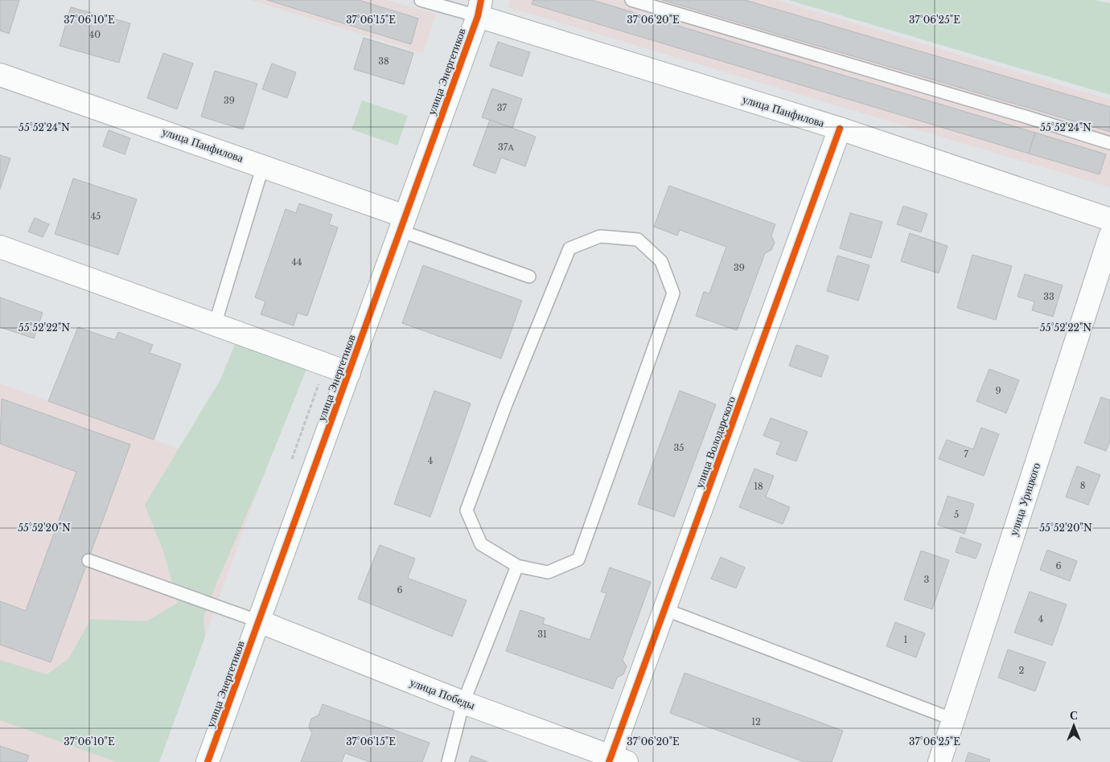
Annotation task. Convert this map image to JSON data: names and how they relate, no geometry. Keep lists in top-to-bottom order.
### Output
{
  "streets": {
    "street": [
      "улица Энергетиков",
      "улица Панфилова",
      "улица Володарского",
      "улица Урицкого",
      "улица Победы"
    ]
  },
  "crossings": [
    ["улица Энергетиков", "улица Панфилова"],
    ["улица Энергетиков", "улица Победы"],
    ["улица Панфилова", "улица Володарского"],
    ["улица Володарского", "улица Победы"]
  ],
  "house_numbers": [
    "40",
    "38",
    "39",
    "37",
    "37А",
    "45",
    "44",
    "39",
    "33",
    "9",
    "35",
    "7",
    "4",
    "8",
    "18",
    "5",
    "6",
    "3",
    "6",
    "4",
    "31",
    "1",
    "2",
    "12"
  ],
  "north": "top",
  "coordinates": [
    "37°06'10\"E",
    "37°06'15\"E",
    "37°06'20\"E",
    "37°06'25\"E",
    "55°52'24\"N",
    "55°52'22\"N",
    "55°52'20\"N"
  ]
}
